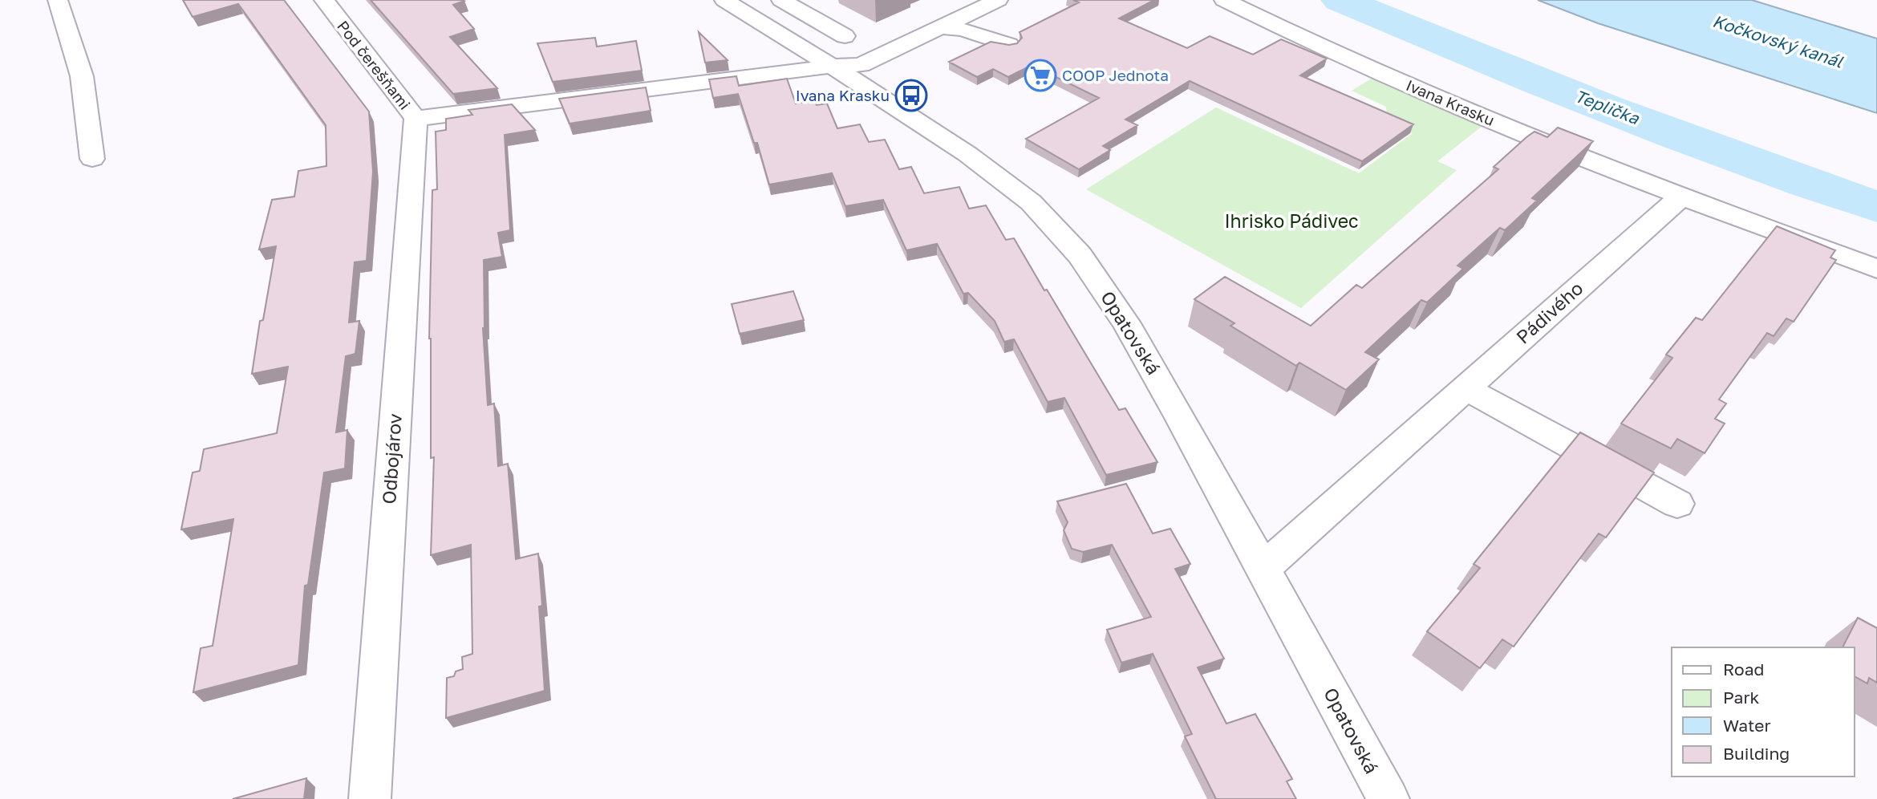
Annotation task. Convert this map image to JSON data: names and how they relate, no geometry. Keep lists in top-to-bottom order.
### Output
{
  "streets": {
    "street": [
      "Pod čerešňami",
      "Ivana Krasku",
      "Pádivého",
      "Opatovská",
      "Odbojárov"
    ]
  },
  "crossings": [
    ["Pod čerešňami", "Opatovská"],
    ["Pod čerešňami", "Odbojárov"],
    ["Ivana Krasku", "Pádivého"],
    ["Pádivého", "Opatovská"]
  ],
  "water": ["Kočkovský kanál", "Teplička"],
  "parks": ["Ihrisko Pádivec"],
  "places": {
    "supermarket": ["COOP Jednota"],
    "bus stop": ["Ivana Krasku"]
  },
  "legend": [
    "Road",
    "Park",
    "Water",
    "Building"
  ]
}
